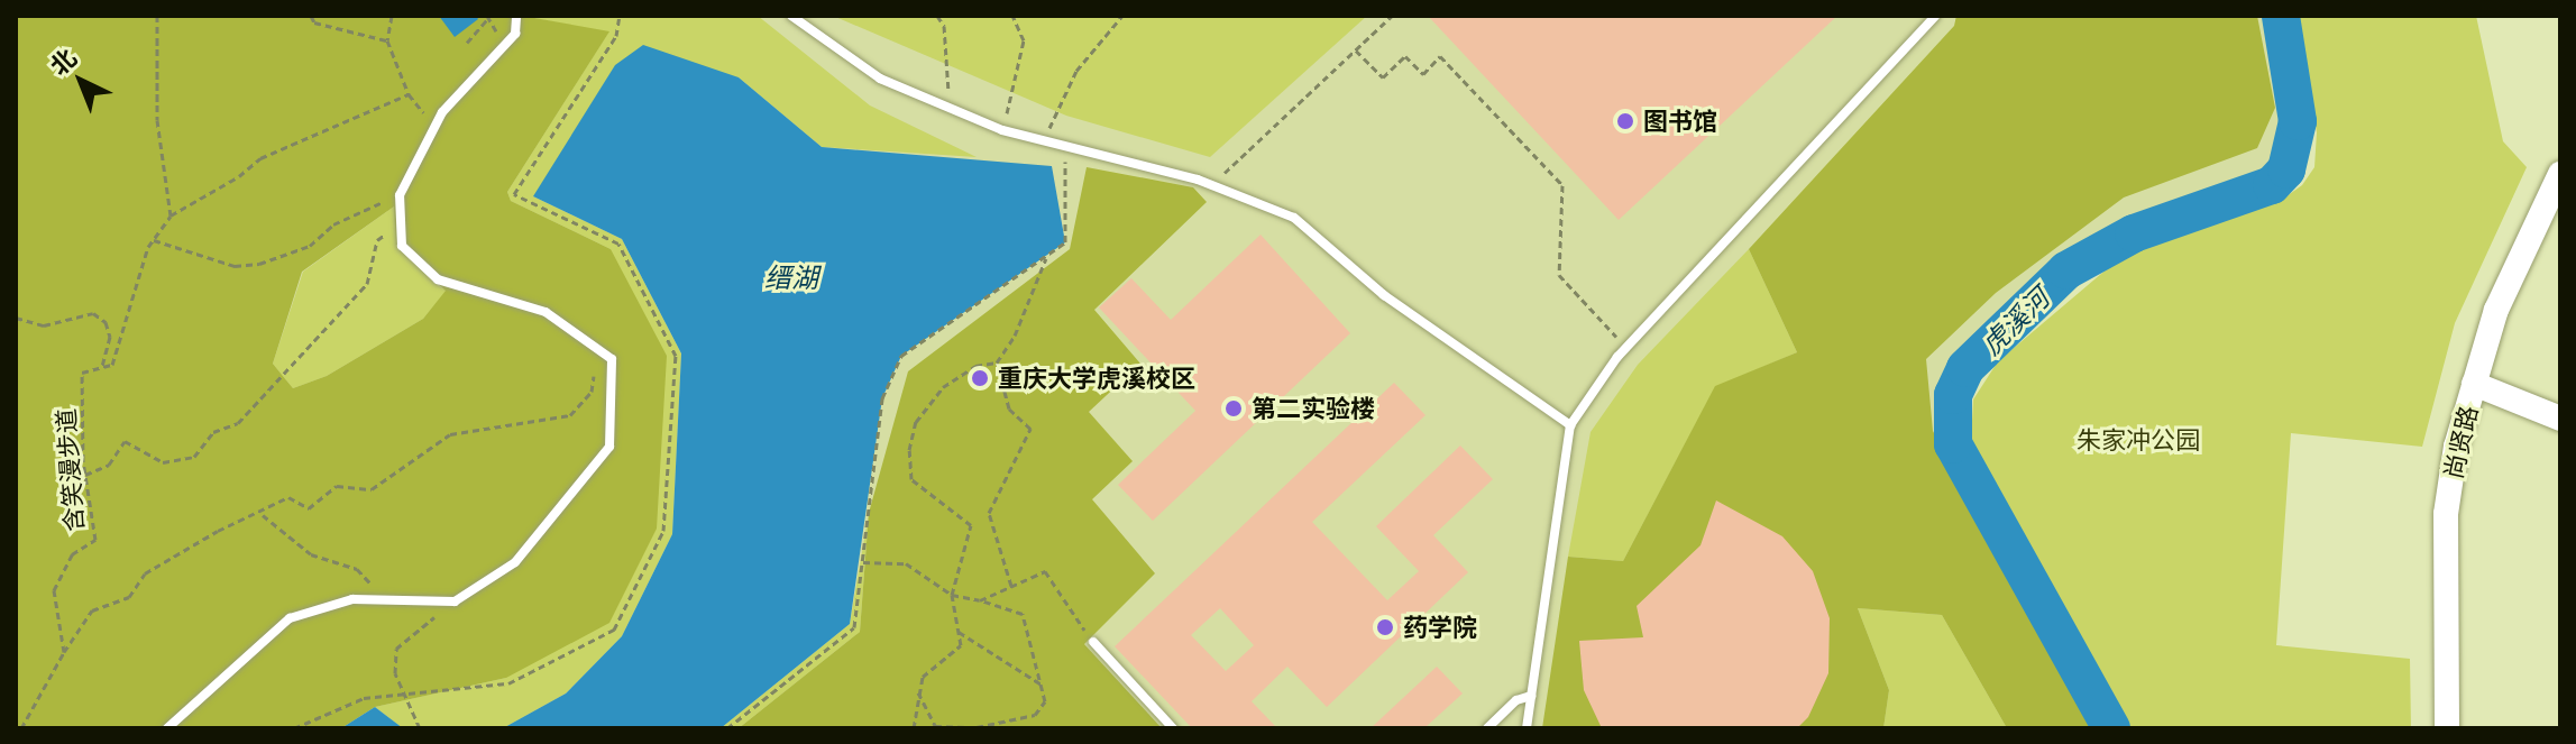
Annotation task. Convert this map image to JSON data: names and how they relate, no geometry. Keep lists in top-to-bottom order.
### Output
{
  "streets": {
    "street": ["尚贤路"],
    "path": ["含笑漫步道"]
  },
  "water": ["缙湖", "虎溪河"],
  "parks": ["朱家冲公园"],
  "places": [
    "图书馆",
    "重庆大学虎溪校区",
    "第二实验楼",
    "药学院"
  ],
  "north": "top left"
}
